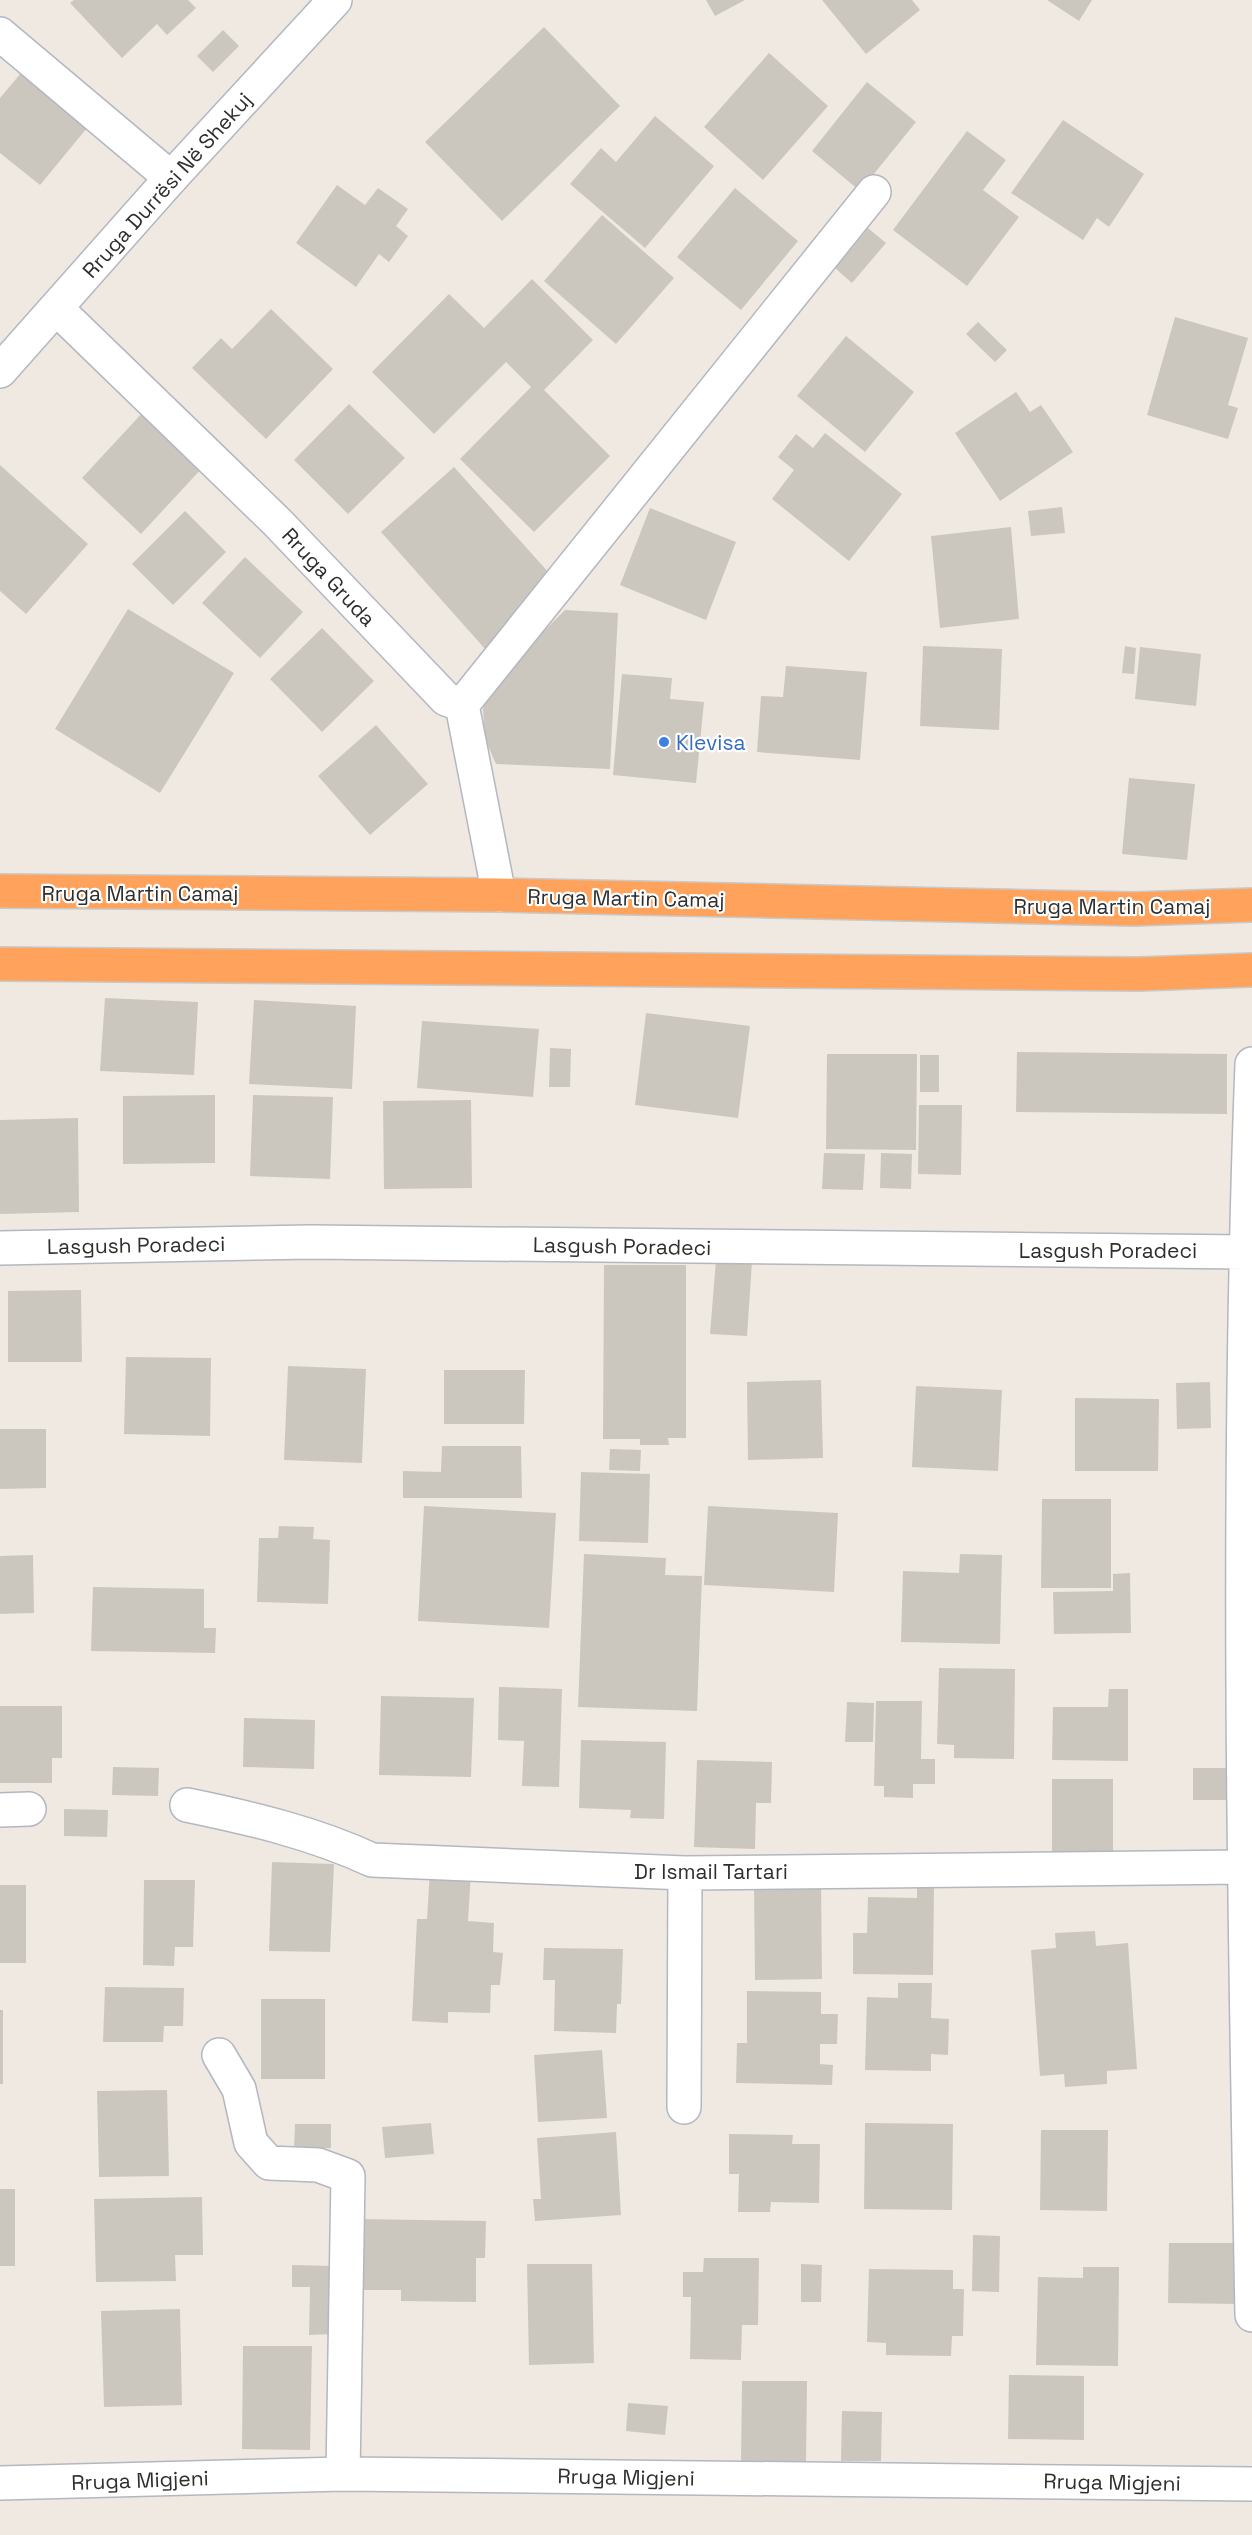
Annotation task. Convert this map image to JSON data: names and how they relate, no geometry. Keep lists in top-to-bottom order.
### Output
{
  "streets": {
    "highway": ["Rruga Martin Camaj"],
    "street": [
      "Rruga Durrësi Në Shekuj",
      "Rruga Gruda",
      "Lasgush Poradeci",
      "Dr Ismail Tartari",
      "Rruga Migjeni"
    ]
  },
  "crossings": [
    ["Rruga Durrësi Në Shekuj", "Rruga Gruda"]
  ],
  "places": ["Klevisa"]
}
